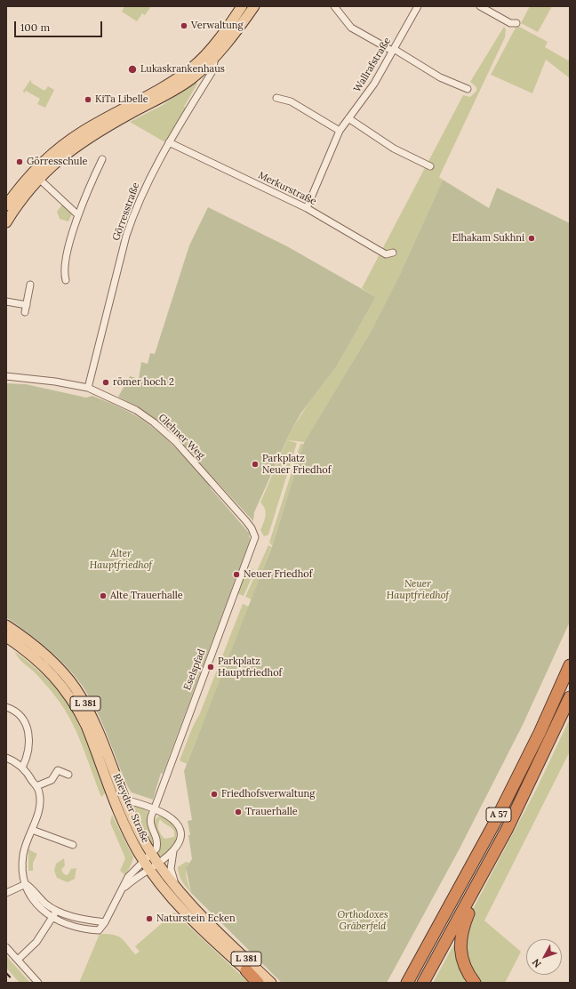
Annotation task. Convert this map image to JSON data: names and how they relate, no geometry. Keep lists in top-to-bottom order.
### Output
{
  "streets": {
    "highway": ["A 57"],
    "main road": ["L 381", "Rheydter Straße"],
    "street": [
      "Wallrafstraße",
      "Merkurstraße",
      "Görresstraße",
      "Glehner Weg",
      "Eselspfad"
    ]
  },
  "crossings": [
    ["Wallrafstraße", "Merkurstraße"],
    ["Merkurstraße", "Görresstraße"],
    ["Görresstraße", "Glehner Weg"],
    ["Glehner Weg", "Eselspfad"],
    ["Eselspfad", "Rheydter Straße"]
  ],
  "parks": ["Alter Hauptfriedhof", "Neuer Hauptfriedhof", "Orthodoxes Gräberfeld"],
  "places": [
    "Verwaltung",
    "Lukaskrankenhaus",
    "KiTa Libelle",
    "Görresschule",
    "Elhakam Sukhni",
    "römer hoch 2",
    "Parkplatz Neuer Friedhof",
    "Neuer Friedhof",
    "Alte Trauerhalle",
    "Parkplatz Hauptfriedhof",
    "Friedhofsverwaltung",
    "Trauerhalle",
    "Naturstein Ecken"
  ],
  "scale_bar": "100 m",
  "north": "bottom left"
}
